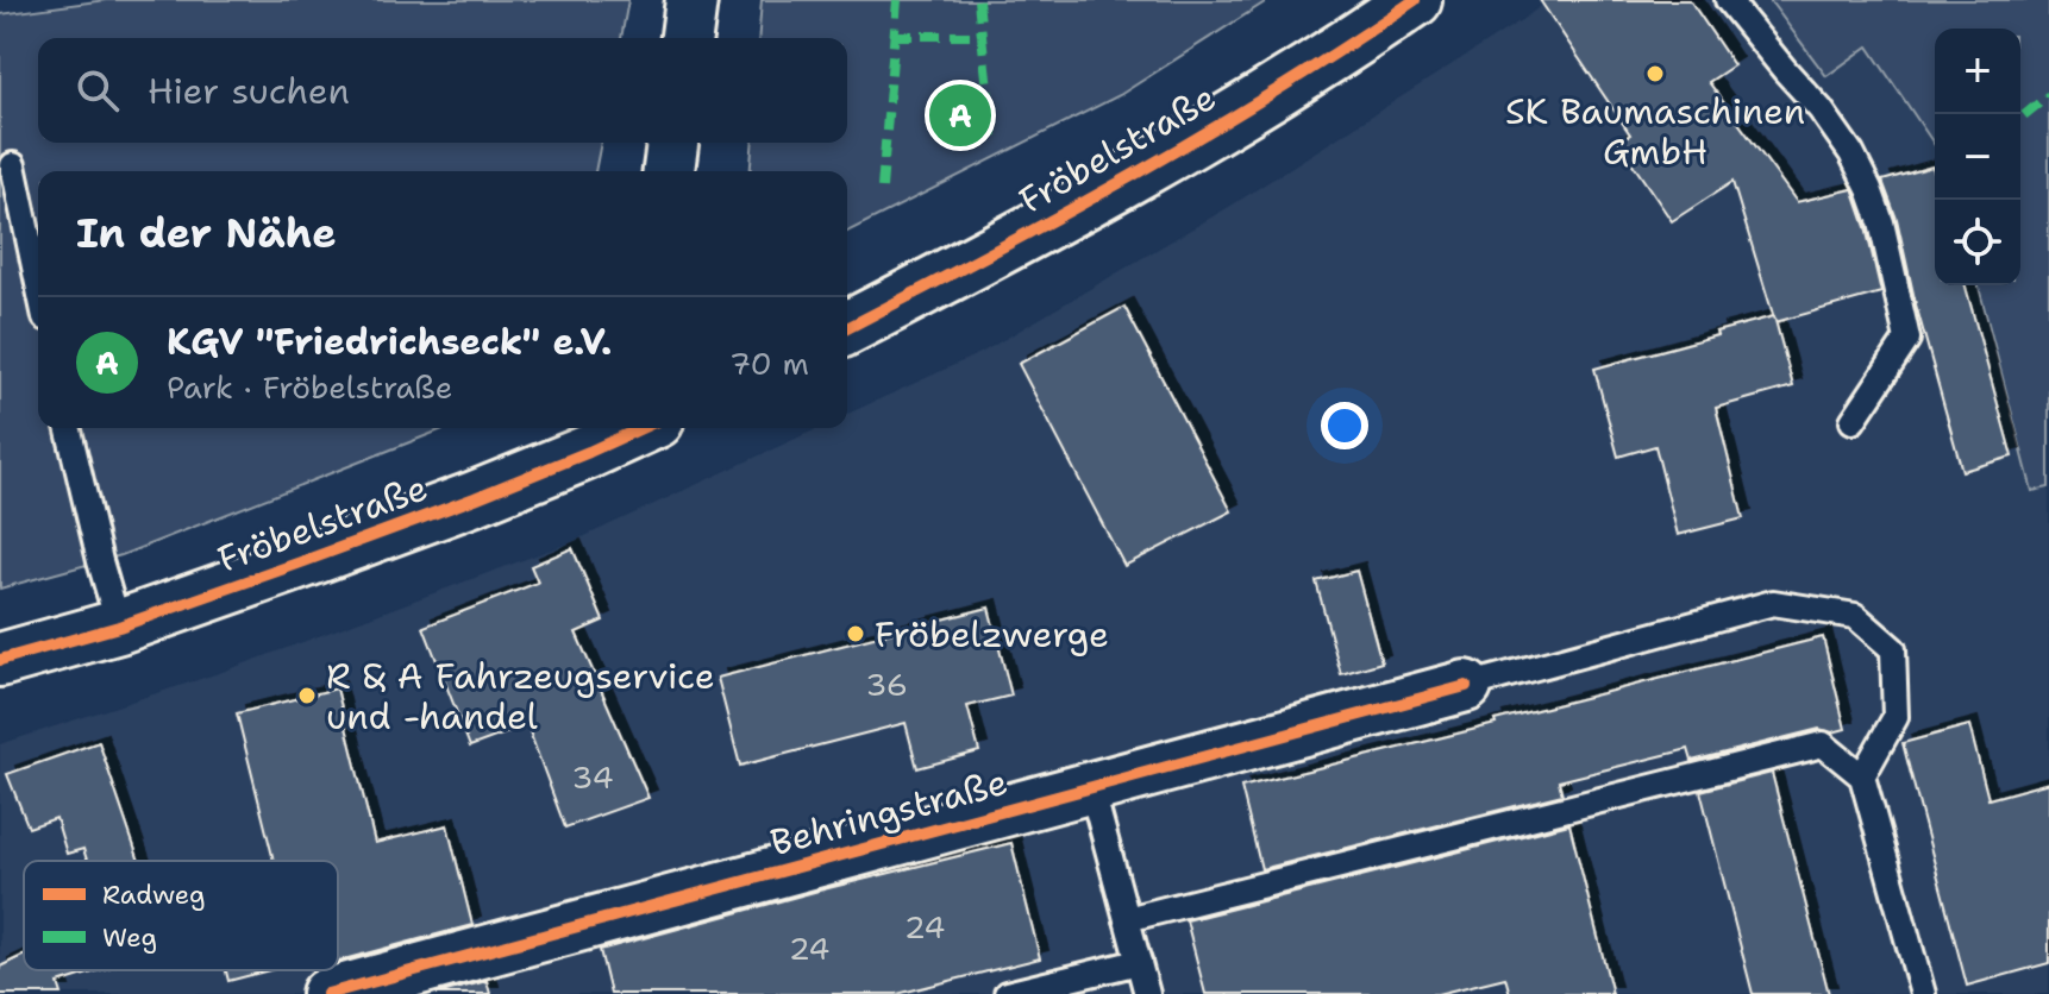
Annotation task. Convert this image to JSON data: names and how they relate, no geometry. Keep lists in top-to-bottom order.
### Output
{
  "streets": {
    "main road": ["Fröbelstraße"],
    "street": ["Behringstraße"]
  },
  "places": ["SK Baumaschinen GmbH", "Fröbelzwerge", "R & A Fahrzeugservice und -handel"],
  "house_numbers": [
    "36",
    "34",
    "24",
    "24"
  ],
  "legend": ["Radweg", "Weg"],
  "page": {
    "map_buttons": ["+", "−"],
    "search": "Hier suchen",
    "pins": "A",
    "heading": "In der Nähe",
    "list": [
      {
        "mark": "A",
        "name": "KGV \"Friedrichseck\" e.V.",
        "note": "Park · Fröbelstraße",
        "value": "70 m"
      }
    ]
  }
}
